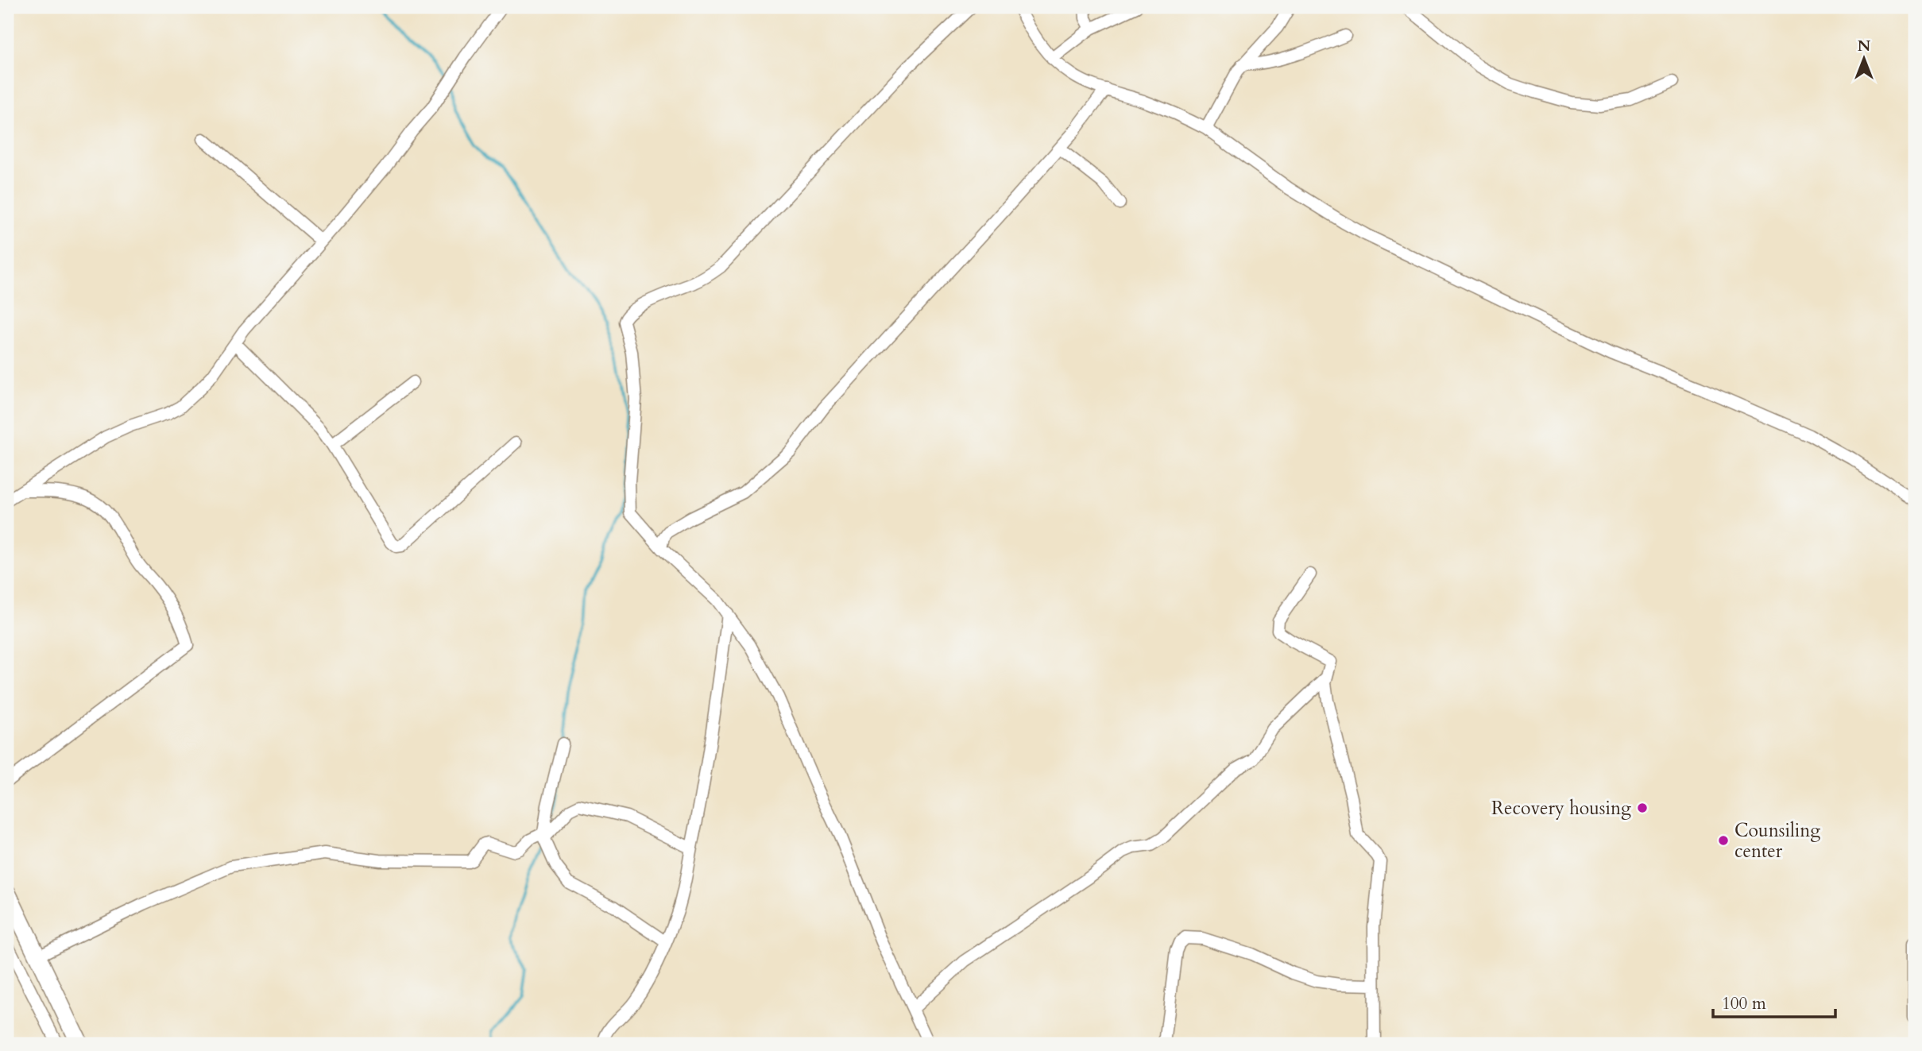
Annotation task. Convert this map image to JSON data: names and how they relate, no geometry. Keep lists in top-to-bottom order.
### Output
{
  "places": ["Recovery housing", "Counsiling center"],
  "scale_bar": "100 m",
  "north": "top"
}
